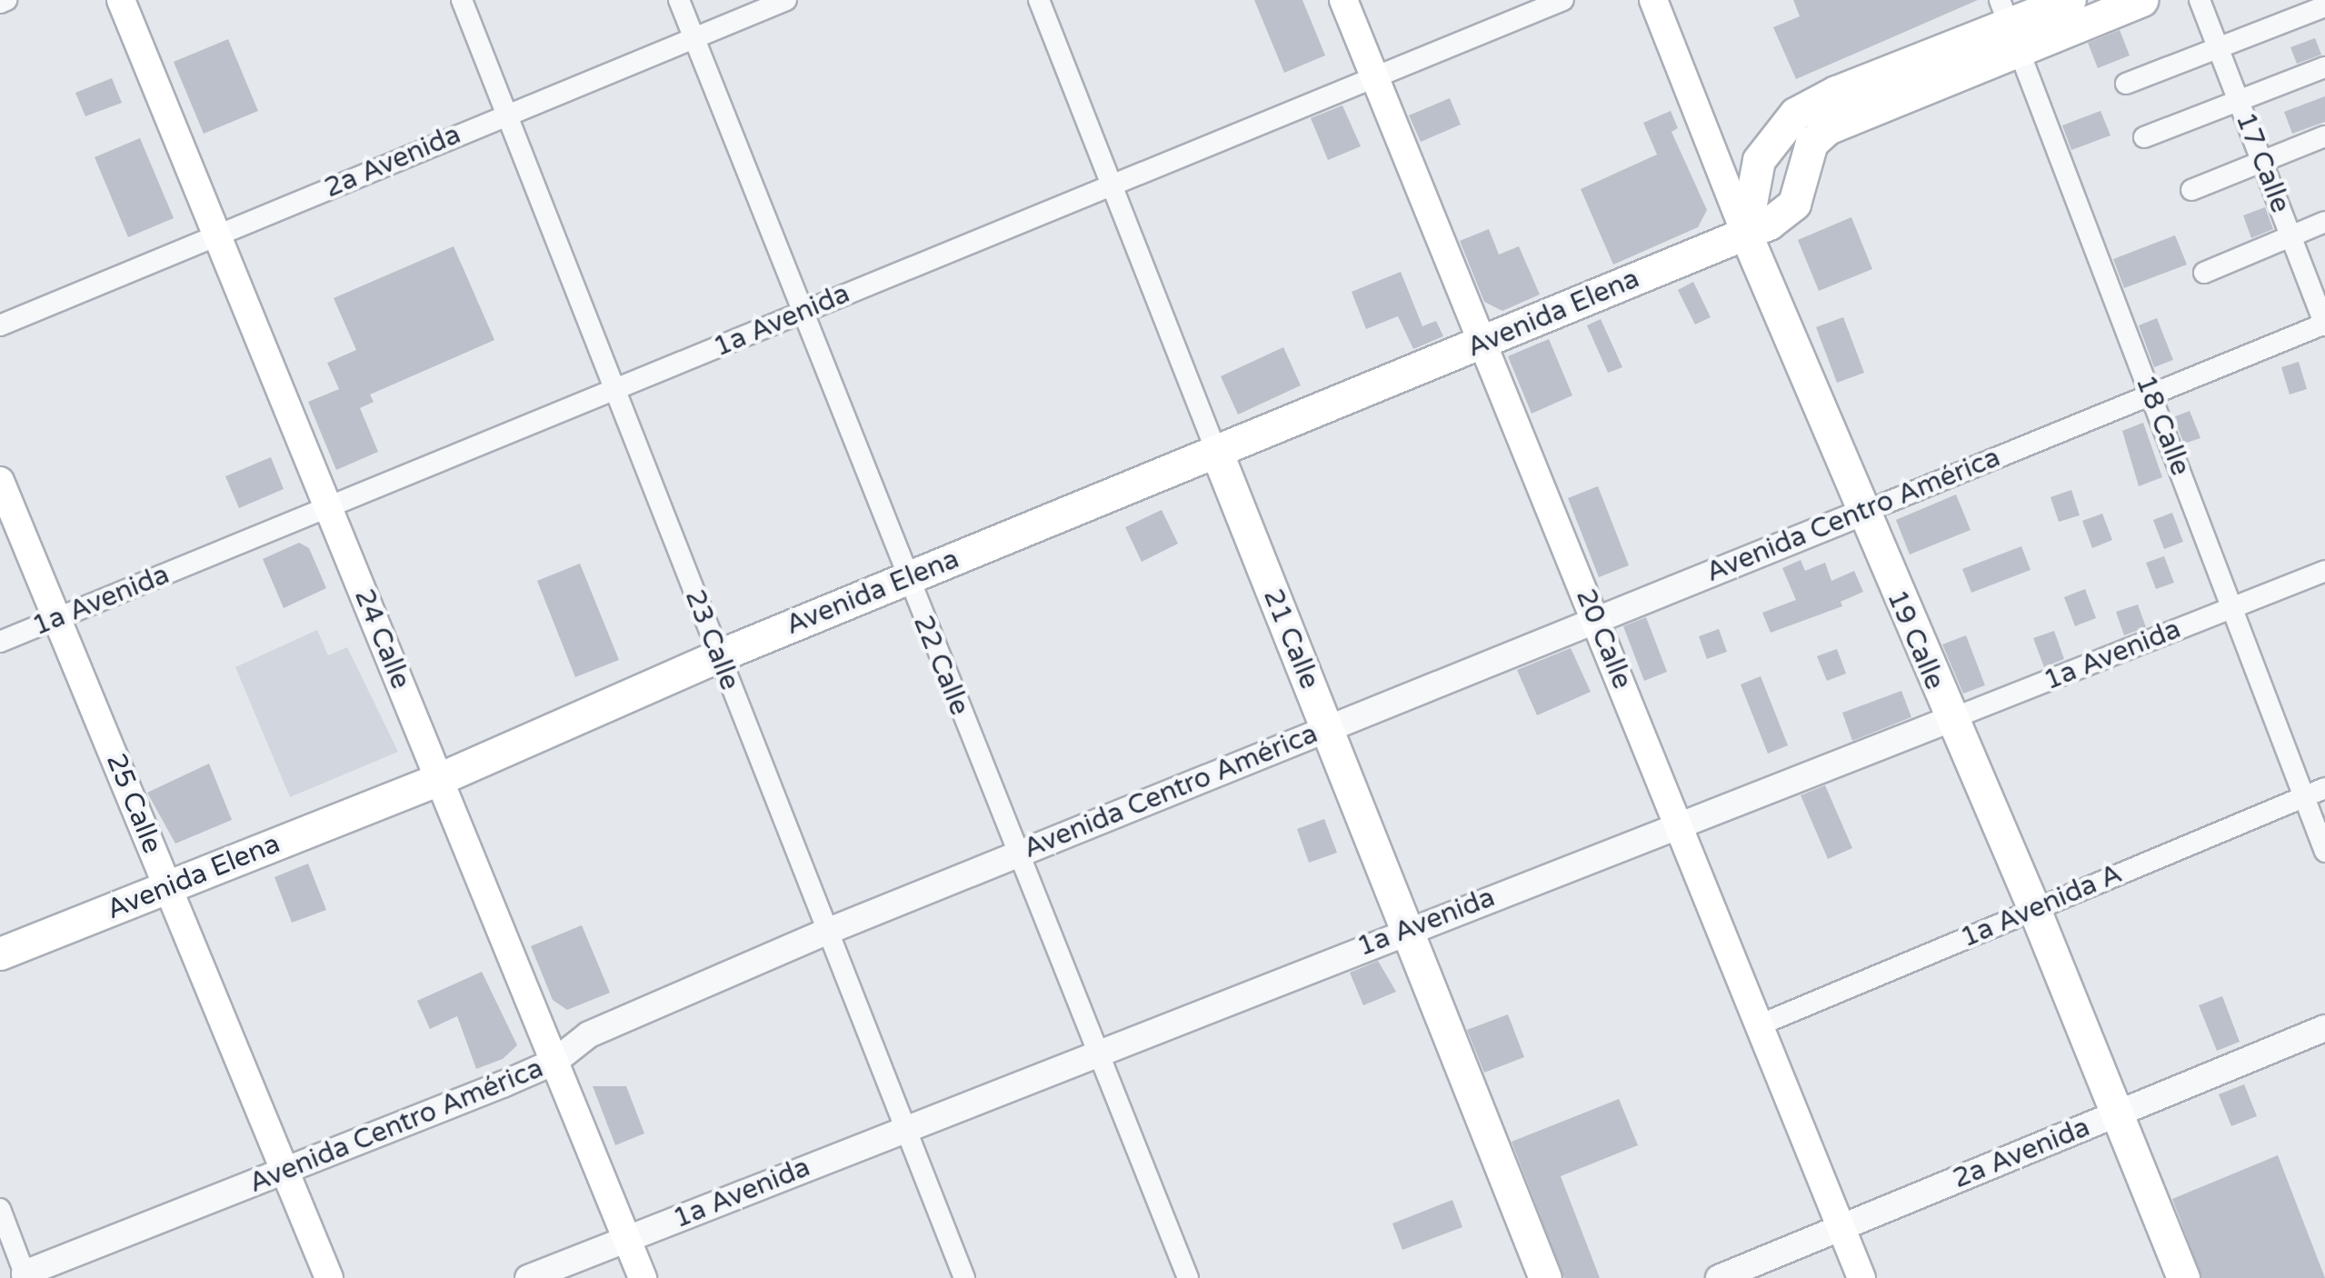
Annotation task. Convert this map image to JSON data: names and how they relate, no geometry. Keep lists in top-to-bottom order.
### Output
{
  "streets": {
    "main road": [
      "Avenida Elena",
      "24 Calle",
      "21 Calle",
      "20 Calle",
      "19 Calle",
      "25 Calle"
    ],
    "street": [
      "2a Avenida",
      "17 Calle",
      "1a Avenida",
      "18 Calle",
      "Avenida Centro América",
      "23 Calle",
      "22 Calle",
      "1a Avenida A"
    ]
  },
  "crossings": [
    ["2a Avenida", "24 Calle"],
    ["2a Avenida", "20 Calle"],
    ["2a Avenida", "23 Calle"],
    ["2a Avenida", "19 Calle"],
    ["2a Avenida", "22 Calle"],
    ["17 Calle", "Avenida Centro América"],
    ["Avenida Elena", "18 Calle"],
    ["Avenida Elena", "24 Calle"],
    ["Avenida Elena", "21 Calle"],
    ["Avenida Elena", "20 Calle"],
    ["Avenida Elena", "23 Calle"],
    ["Avenida Elena", "19 Calle"],
    ["Avenida Elena", "22 Calle"],
    ["Avenida Elena", "25 Calle"],
    ["1a Avenida", "18 Calle"],
    ["1a Avenida", "24 Calle"],
    ["1a Avenida", "21 Calle"],
    ["1a Avenida", "20 Calle"],
    ["1a Avenida", "23 Calle"],
    ["1a Avenida", "19 Calle"],
    ["1a Avenida", "22 Calle"],
    ["1a Avenida", "25 Calle"],
    ["18 Calle", "Avenida Centro América"],
    ["18 Calle", "1a Avenida A"],
    ["Avenida Centro América", "24 Calle"],
    ["Avenida Centro América", "21 Calle"],
    ["Avenida Centro América", "20 Calle"],
    ["Avenida Centro América", "23 Calle"],
    ["Avenida Centro América", "19 Calle"],
    ["Avenida Centro América", "22 Calle"],
    ["Avenida Centro América", "25 Calle"],
    ["20 Calle", "1a Avenida A"],
    ["19 Calle", "1a Avenida A"]
  ]
}
